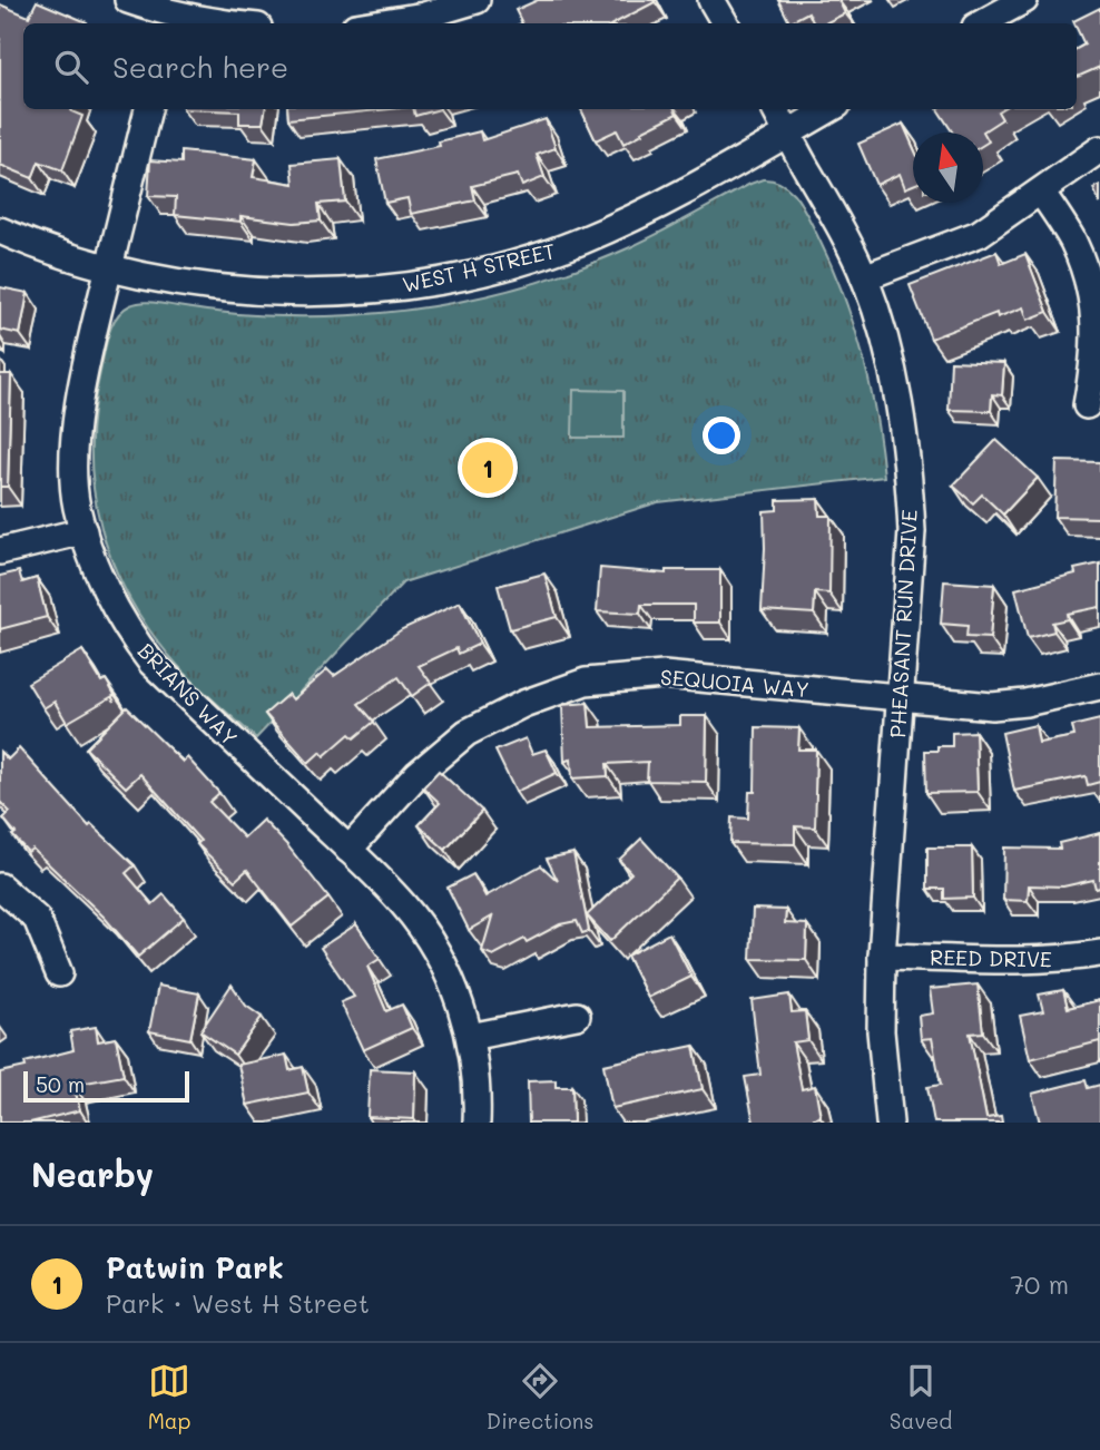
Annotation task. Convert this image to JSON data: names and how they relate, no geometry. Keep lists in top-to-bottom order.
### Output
{
  "streets": {
    "street": [
      "WEST H STREET",
      "PHEASANT RUN DRIVE",
      "SEQUOIA WAY",
      "BRIANS WAY",
      "REED DRIVE"
    ]
  },
  "crossings": [
    ["WEST H STREET", "PHEASANT RUN DRIVE"],
    ["WEST H STREET", "BRIANS WAY"],
    ["PHEASANT RUN DRIVE", "SEQUOIA WAY"],
    ["PHEASANT RUN DRIVE", "REED DRIVE"],
    ["SEQUOIA WAY", "BRIANS WAY"]
  ],
  "scale_bar": "50 m",
  "north": "top",
  "page": {
    "search": "Search here",
    "pins": "1",
    "scale": "50 m",
    "heading": "Nearby",
    "list": [
      {
        "mark": "1",
        "name": "Patwin Park",
        "note": "Park · West H Street",
        "value": "70 m"
      }
    ],
    "nav": ["Map", "Directions", "Saved"]
  }
}
